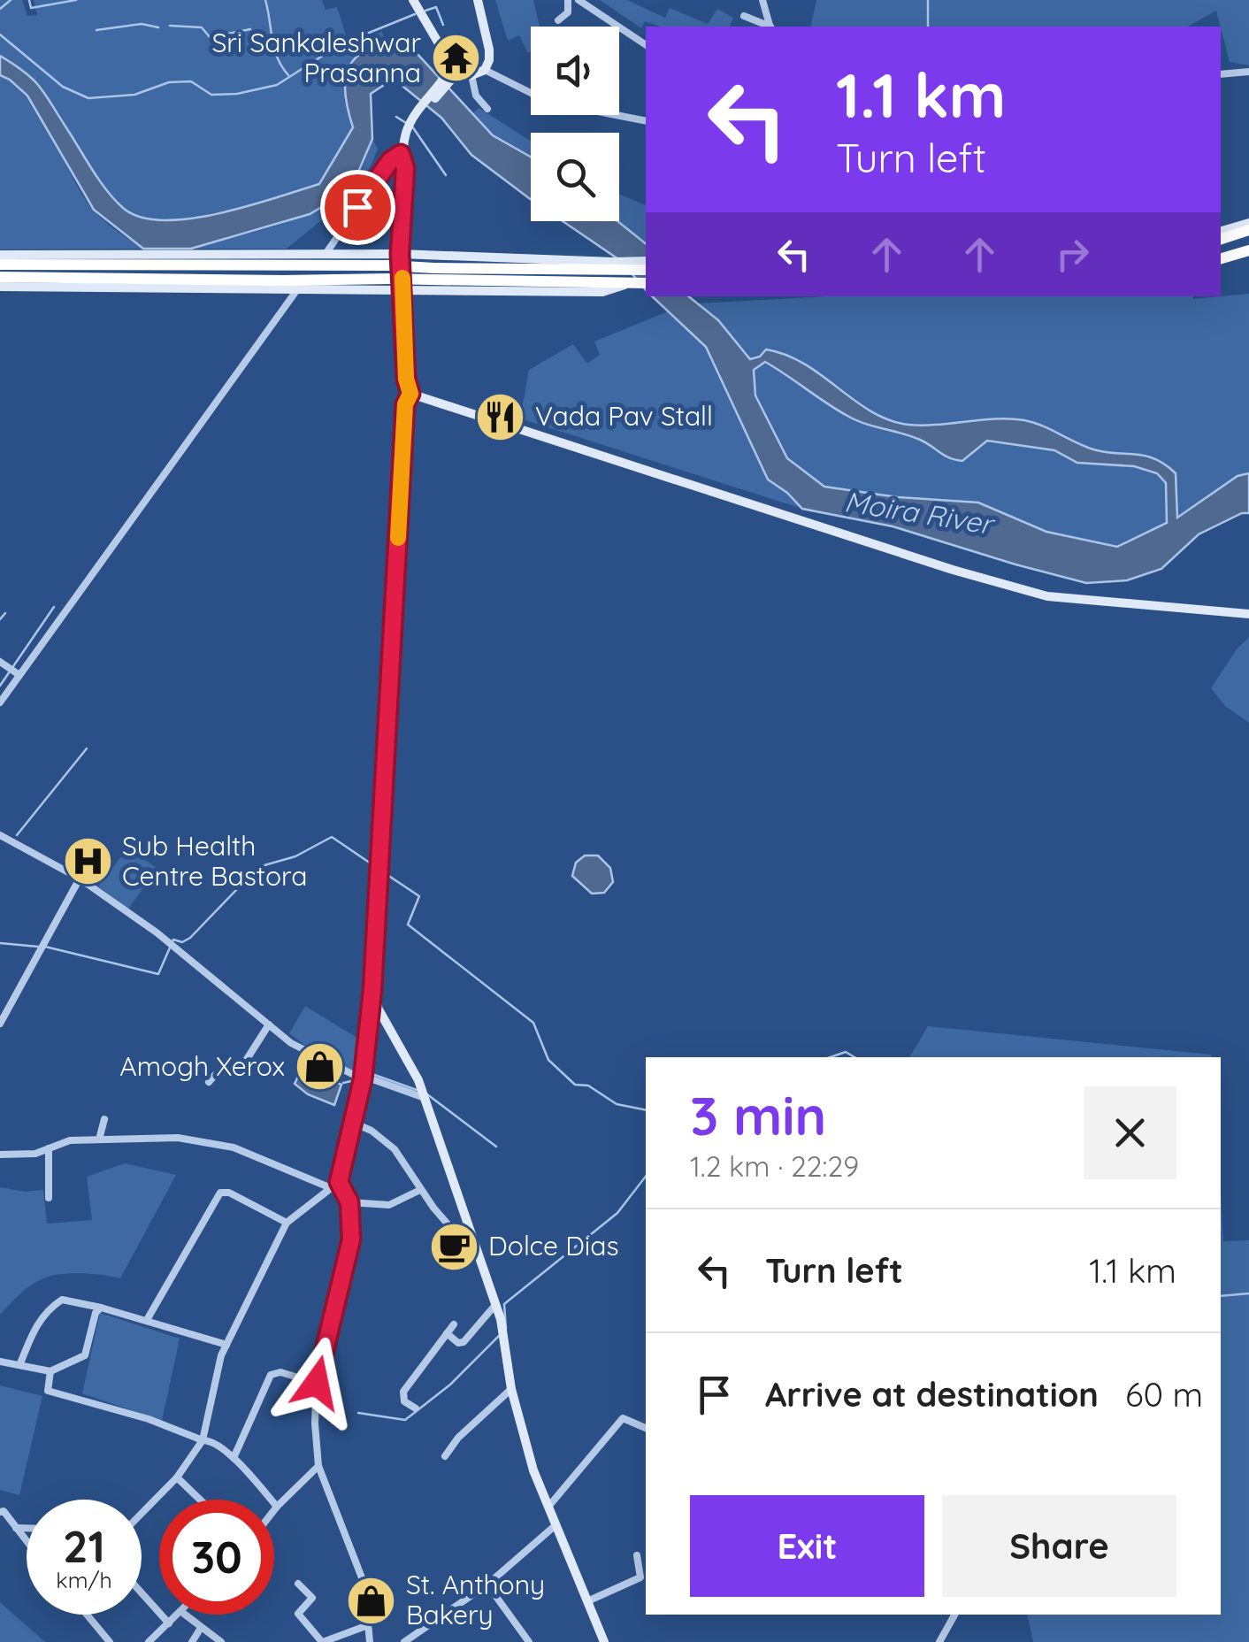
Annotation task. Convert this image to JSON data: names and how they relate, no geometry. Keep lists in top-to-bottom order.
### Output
{
  "water": ["Moira River"],
  "places": {
    "temple": ["Sri Sankaleshwar Prasanna"],
    "restaurant": ["Vada Pav Stall"],
    "hospital": ["Sub Health Centre Bastora"],
    "shop": ["Amogh Xerox", "St. Anthony Bakery"],
    "cafe": ["Dolce Dias"]
  },
  "page": {
    "turn": ["1.1 km", "Turn left"],
    "heading": ["3 min", "1.2 km · 22:29"],
    "list": [
      {
        "name": "Turn left",
        "value": "1.1 km"
      },
      {
        "name": "Arrive at destination",
        "value": "60 m"
      }
    ],
    "buttons": ["Exit", "Share"],
    "speed": "21 km/h",
    "limit": "30"
  }
}
